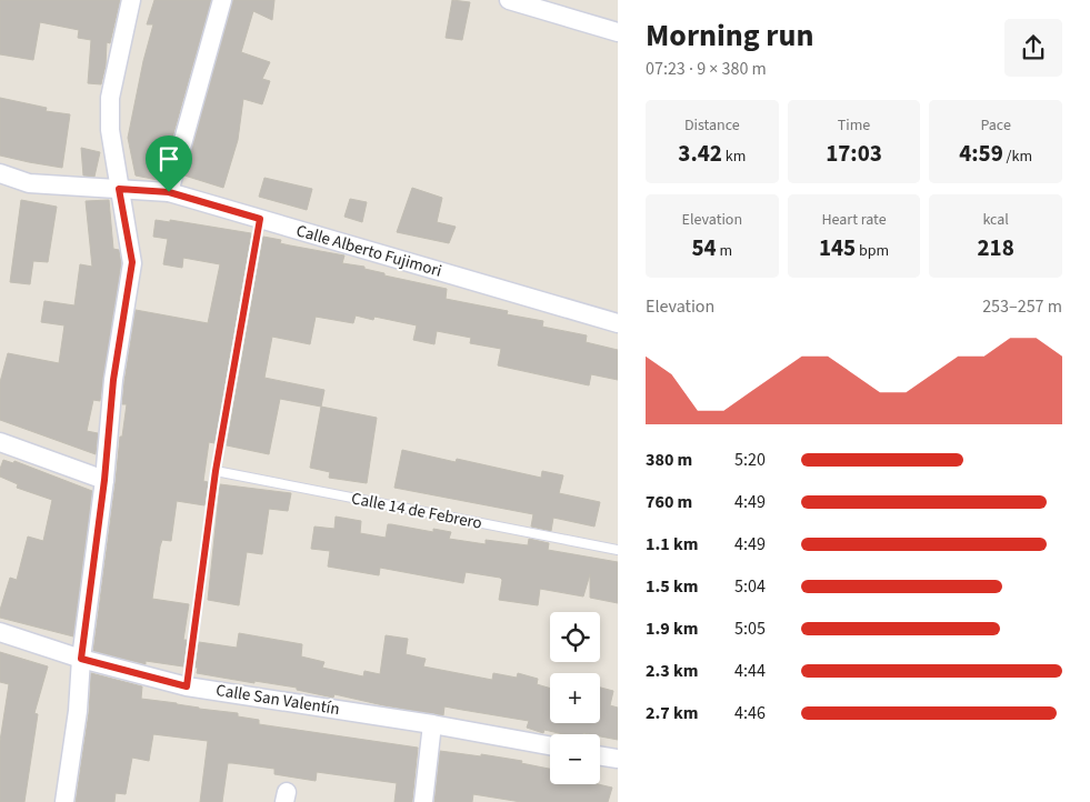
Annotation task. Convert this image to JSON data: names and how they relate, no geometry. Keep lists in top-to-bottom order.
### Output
{
  "streets": {
    "street": ["Calle Alberto Fujimori", "Calle San Valentín"],
    "lane": ["Calle 14 de Febrero"]
  },
  "page": {
    "heading": ["Morning run", "07:23 · 9 × 380 m"],
    "stats": [
      ["Distance", "3.42 km"],
      ["Time", "17:03"],
      ["Pace", "4:59 /km"],
      ["Elevation", "54 m"],
      ["Heart rate", "145 bpm"],
      ["kcal", "218"]
    ],
    "chart": ["Elevation", "253–257 m"],
    "list": [
      {
        "name": "380 m",
        "note": "5:20"
      },
      {
        "name": "760 m",
        "note": "4:49"
      },
      {
        "name": "1.1 km",
        "note": "4:49"
      },
      {
        "name": "1.5 km",
        "note": "5:04"
      },
      {
        "name": "1.9 km",
        "note": "5:05"
      },
      {
        "name": "2.3 km",
        "note": "4:44"
      },
      {
        "name": "2.7 km",
        "note": "4:46"
      }
    ],
    "map_buttons": ["+", "−"]
  }
}
